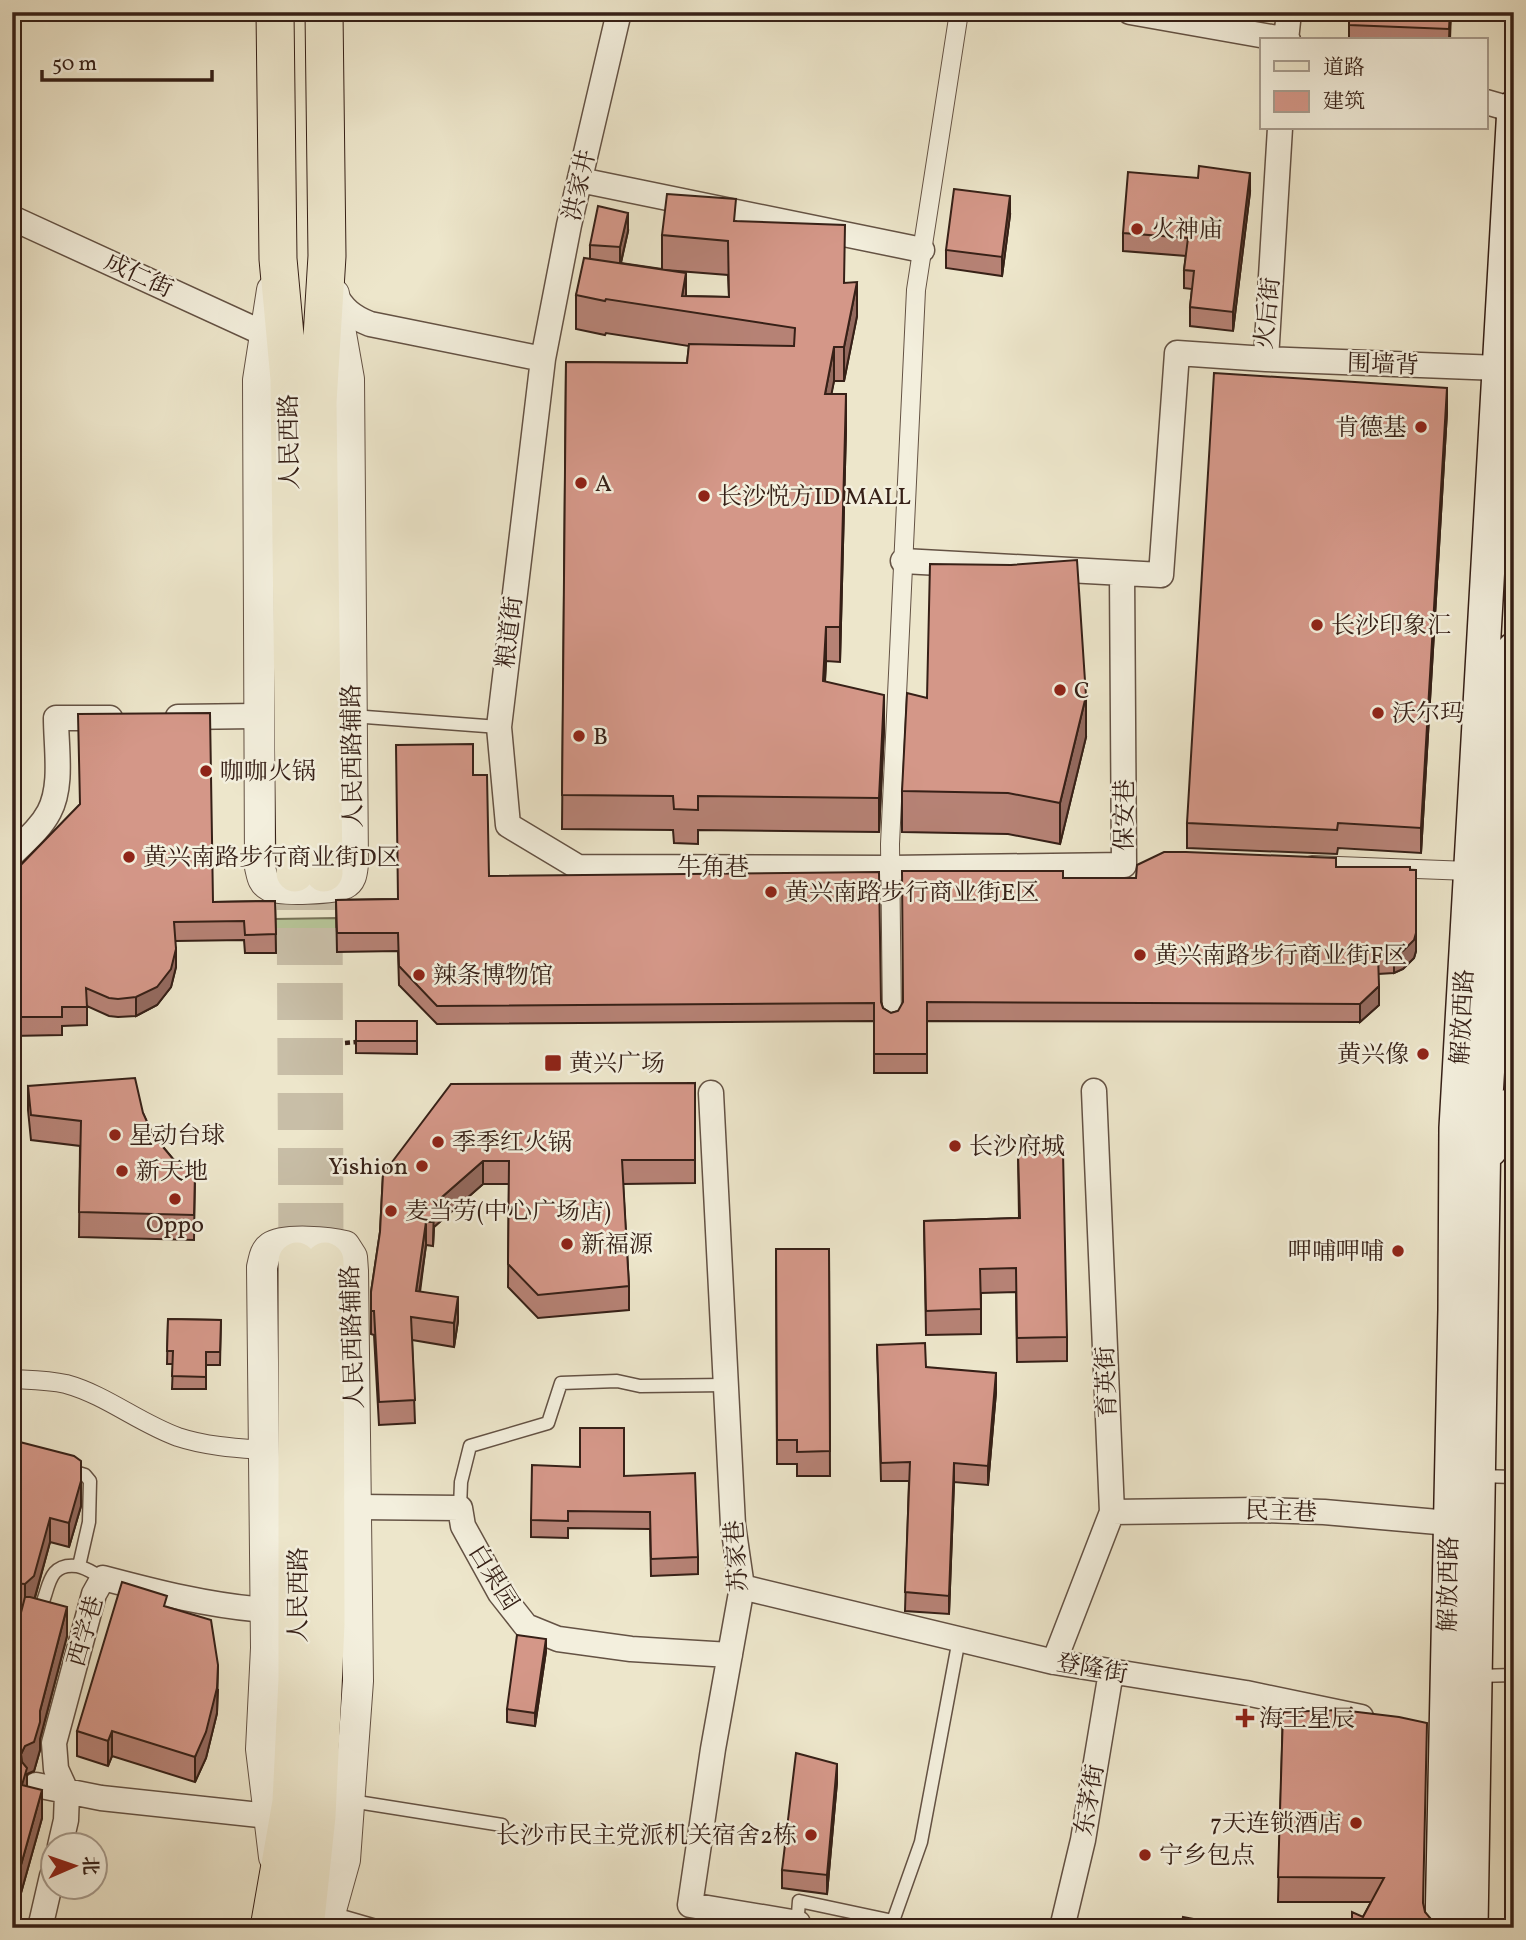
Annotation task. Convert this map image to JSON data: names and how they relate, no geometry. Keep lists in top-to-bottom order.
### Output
{
  "streets": {
    "main road": ["人民西路", "解放西路"],
    "street": [
      "洪家井",
      "成仁街",
      "火后街",
      "围墙背",
      "粮道街",
      "人民西路辅路",
      "保安巷",
      "牛角巷",
      "育英街",
      "民主巷",
      "苏家巷",
      "白果园",
      "西学巷",
      "登隆街",
      "东茅街"
    ]
  },
  "crossings": [
    ["洪家井", "粮道街"],
    ["成仁街", "人民西路辅路"],
    ["火后街", "围墙背"],
    ["火后街", "保安巷"],
    ["围墙背", "解放西路"],
    ["人民西路", "人民西路辅路"],
    ["粮道街", "牛角巷"],
    ["人民西路辅路", "西学巷"],
    ["保安巷", "牛角巷"],
    ["解放西路", "民主巷"],
    ["育英街", "民主巷"],
    ["育英街", "登隆街"],
    ["苏家巷", "白果园"],
    ["苏家巷", "登隆街"],
    ["登隆街", "东茅街"]
  ],
  "places": {
    "other": [
      "火神庙",
      "肯德基",
      "A",
      "长沙悦方ID MALL",
      "长沙印象汇",
      "C",
      "沃尔玛",
      "B",
      "咖咖火锅",
      "黄兴南路步行商业街D区",
      "黄兴南路步行商业街E区",
      "黄兴南路步行商业街F区",
      "辣条博物馆",
      "黄兴像",
      "星动台球",
      "季季红火锅",
      "长沙府城",
      "Yishion",
      "新天地",
      "Oppo",
      "麦当劳(中心广场店)",
      "新福源",
      "呷哺呷哺",
      "7天连锁酒店",
      "长沙市民主党派机关宿舍2栋",
      "宁乡包点"
    ],
    "transit": ["黄兴广场"],
    "health": ["海王星辰"]
  },
  "legend": ["道路", "建筑"],
  "scale_bar": "50 m",
  "north": "right"
}
